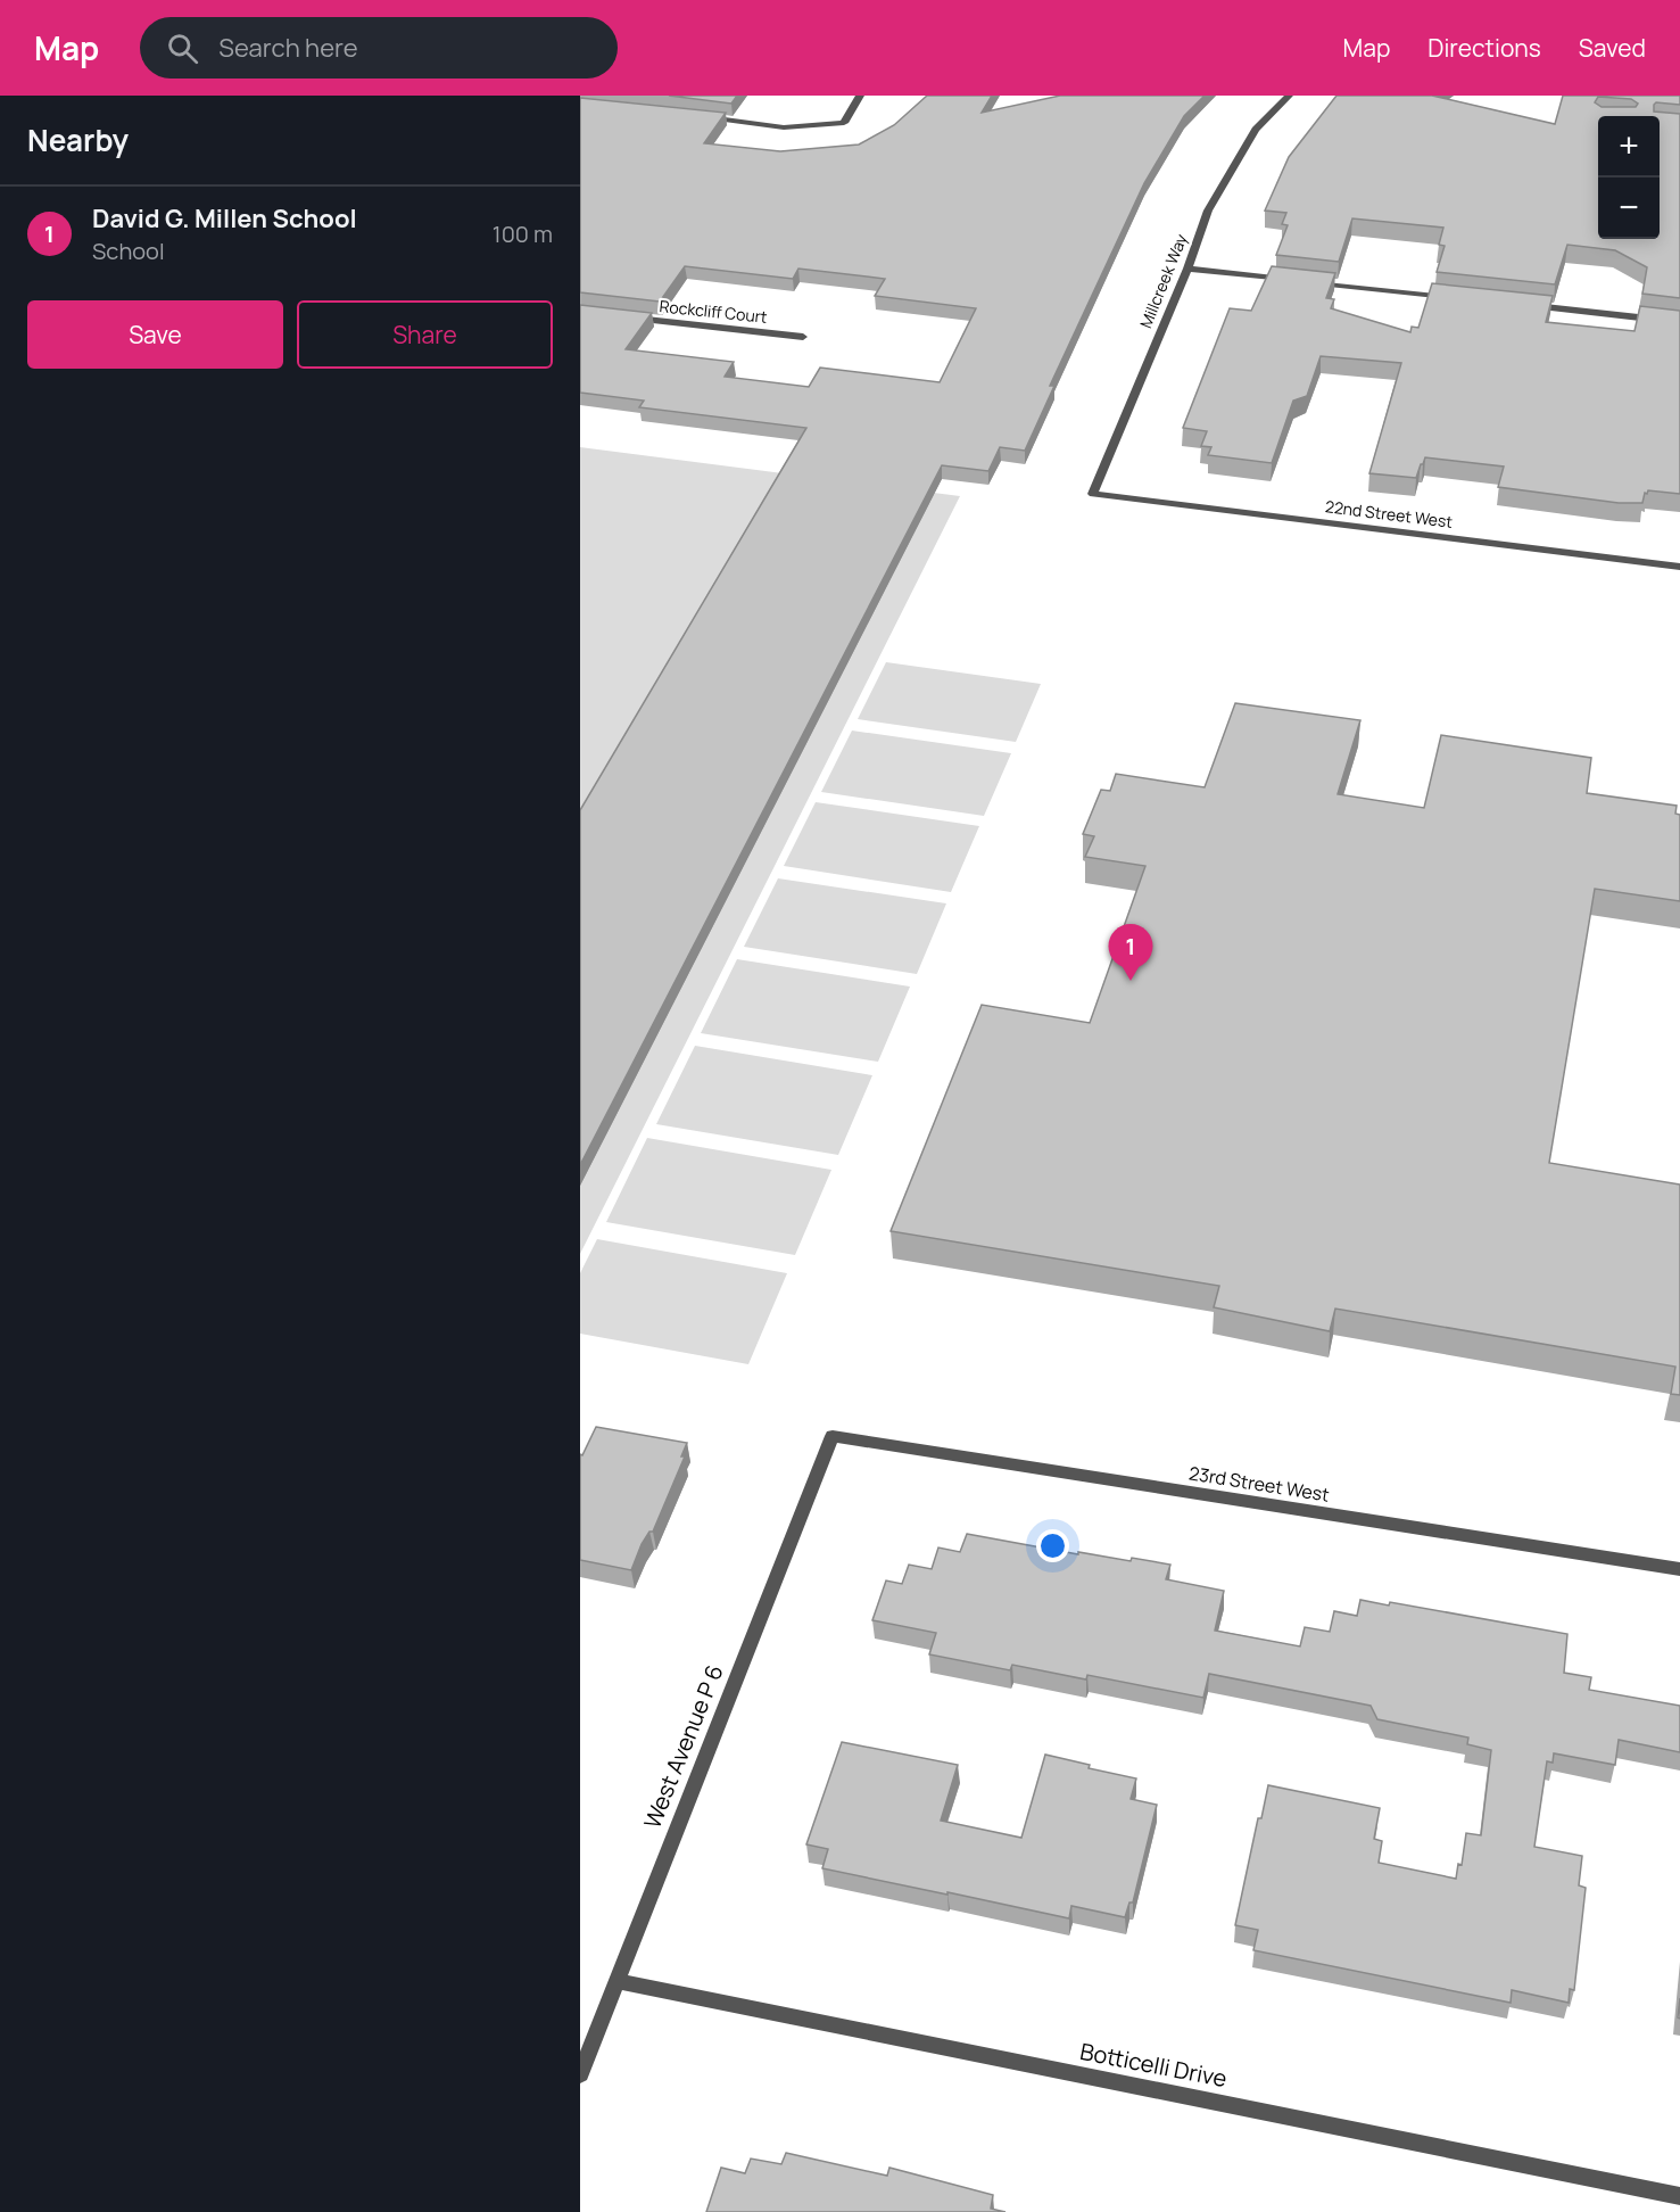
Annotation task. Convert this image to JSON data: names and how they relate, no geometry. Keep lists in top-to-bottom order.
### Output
{
  "streets": {
    "street": [
      "Millcreek Way",
      "Rockcliff Court",
      "22nd Street West",
      "23rd Street West",
      "West Avenue P 6",
      "Botticelli Drive"
    ]
  },
  "crossings": [
    ["Millcreek Way", "22nd Street West"],
    ["23rd Street West", "West Avenue P 6"],
    ["West Avenue P 6", "Botticelli Drive"]
  ],
  "page": {
    "header": "Map",
    "search": "Search here",
    "nav": ["Map", "Directions", "Saved"],
    "heading": "Nearby",
    "map_buttons": ["+", "−"],
    "list": [
      {
        "mark": "1",
        "name": "David G. Millen School",
        "note": "School",
        "value": "100 m"
      }
    ],
    "buttons": ["Save", "Share"],
    "pins": "1"
  }
}
